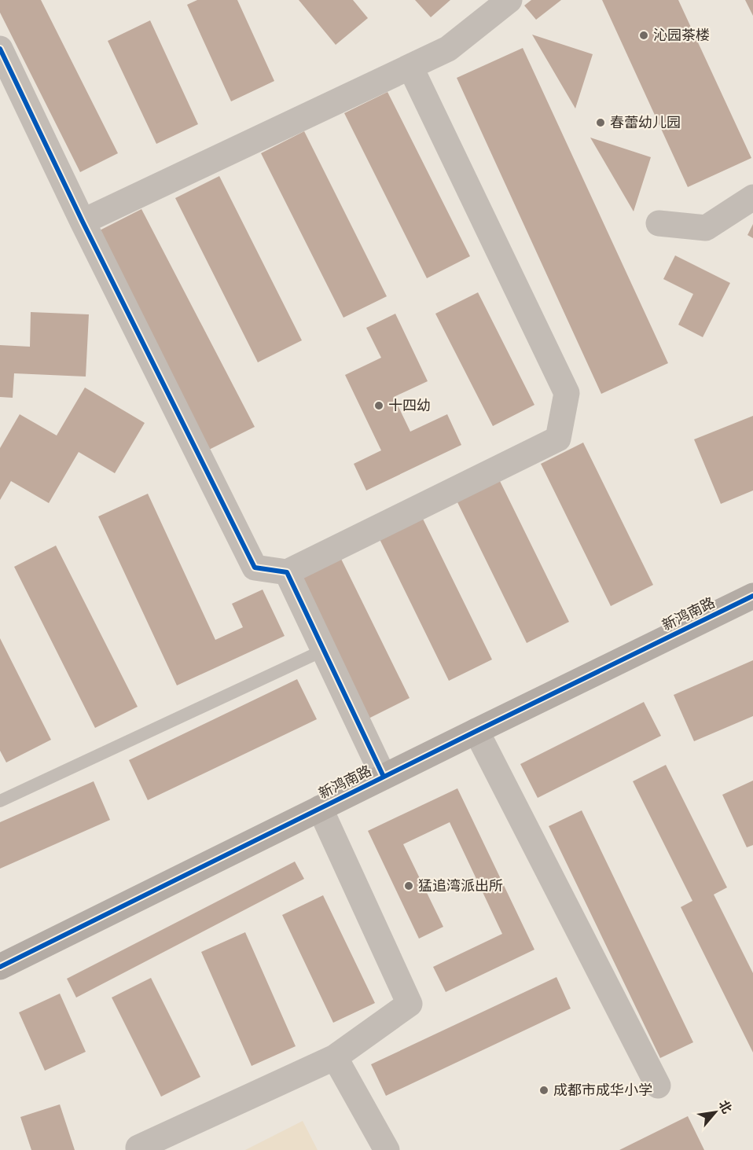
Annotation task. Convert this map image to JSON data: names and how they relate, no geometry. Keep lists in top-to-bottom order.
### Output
{
  "streets": {
    "street": ["新鸿南路"]
  },
  "places": [
    "沁园茶楼",
    "春蕾幼儿园",
    "十四幼",
    "猛追湾派出所",
    "成都市成华小学"
  ],
  "north": "top right"
}
